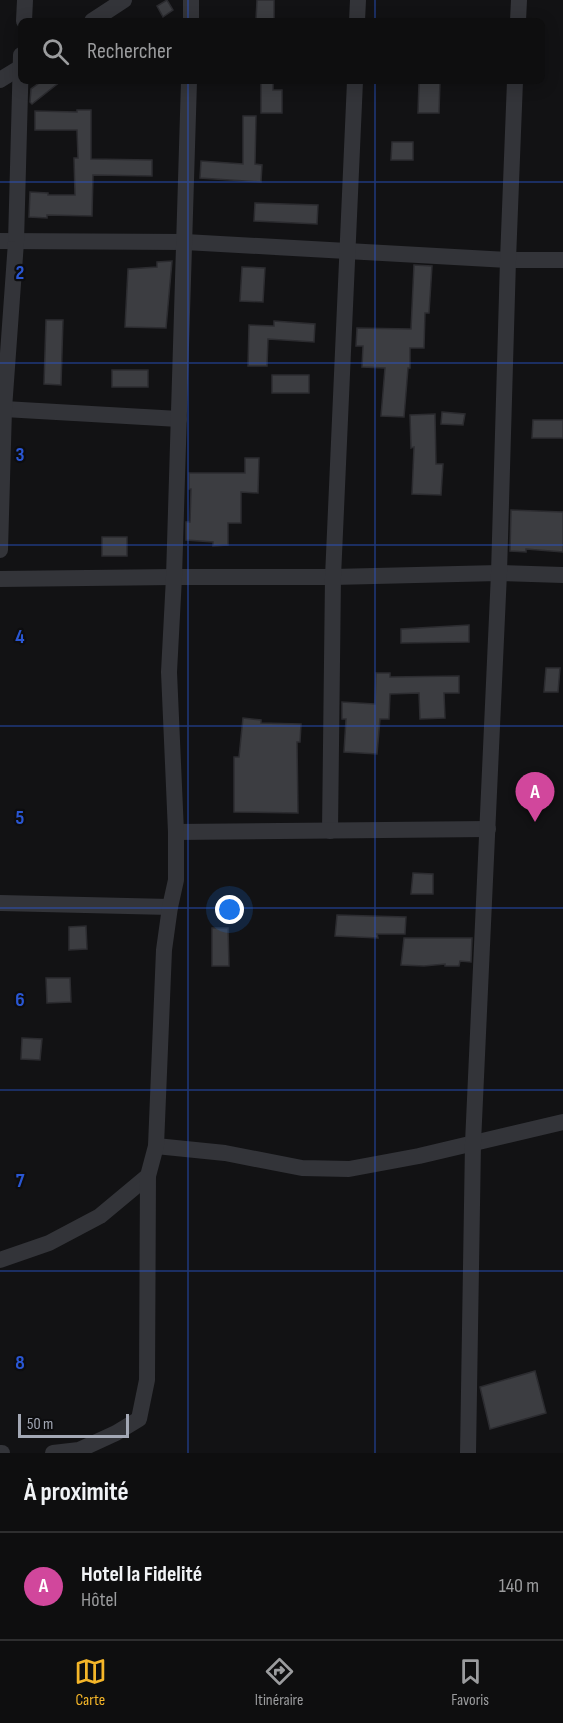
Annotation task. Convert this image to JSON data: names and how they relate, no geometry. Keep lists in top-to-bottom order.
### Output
{
  "scale_bar": "50 m",
  "page": {
    "search": "Rechercher",
    "pins": "A",
    "scale": "50 m",
    "heading": "À proximité",
    "list": [
      {
        "mark": "A",
        "name": "Hotel la Fidelité",
        "note": "Hôtel",
        "value": "140 m"
      }
    ],
    "nav": ["Carte", "Itinéraire", "Favoris"]
  },
  "grid": {
    "rows": [
      "2",
      "3",
      "4",
      "5",
      "6",
      "7",
      "8"
    ]
  }
}
